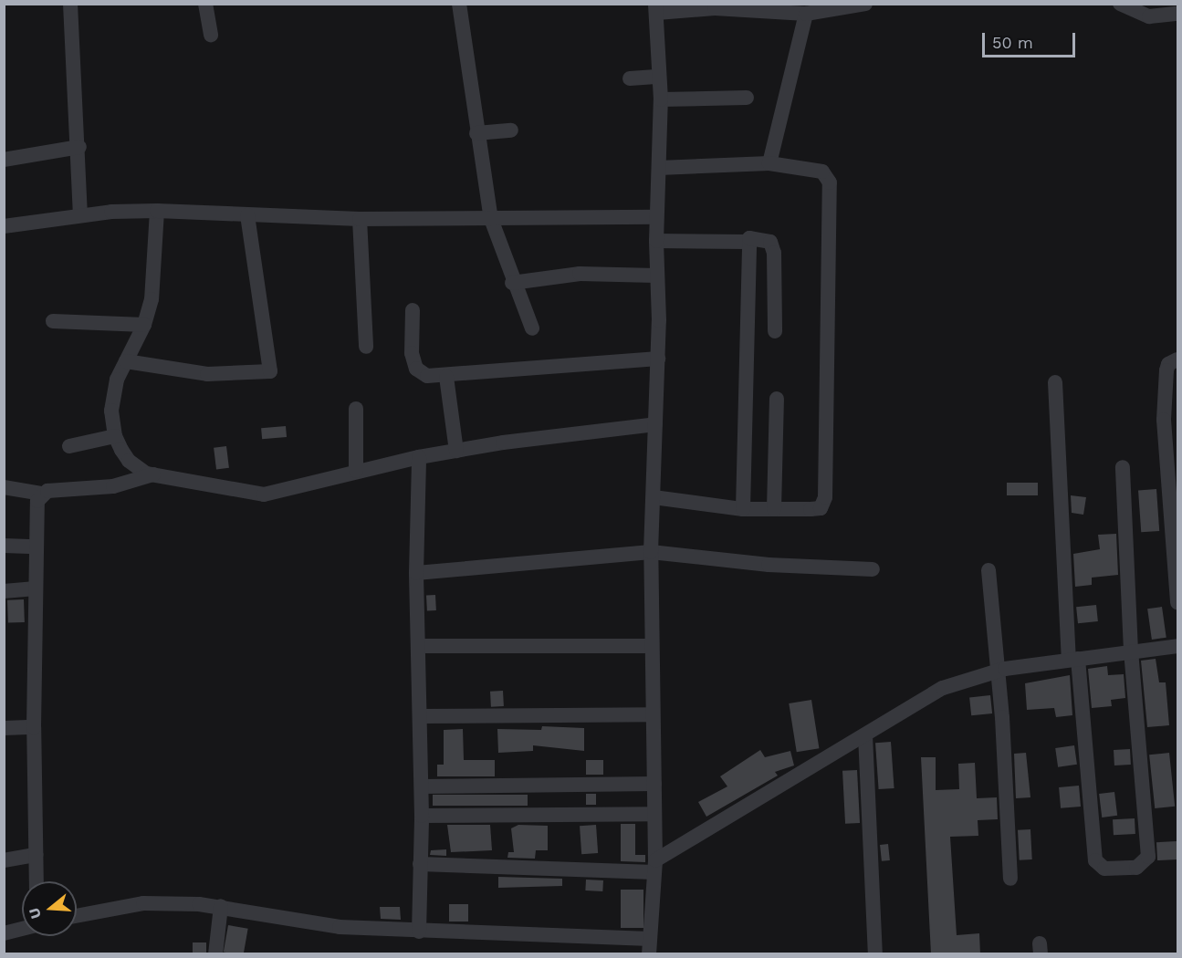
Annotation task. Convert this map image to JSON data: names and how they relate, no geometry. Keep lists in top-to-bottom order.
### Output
{
  "scale_bar": "50 m",
  "north": "left"
}
